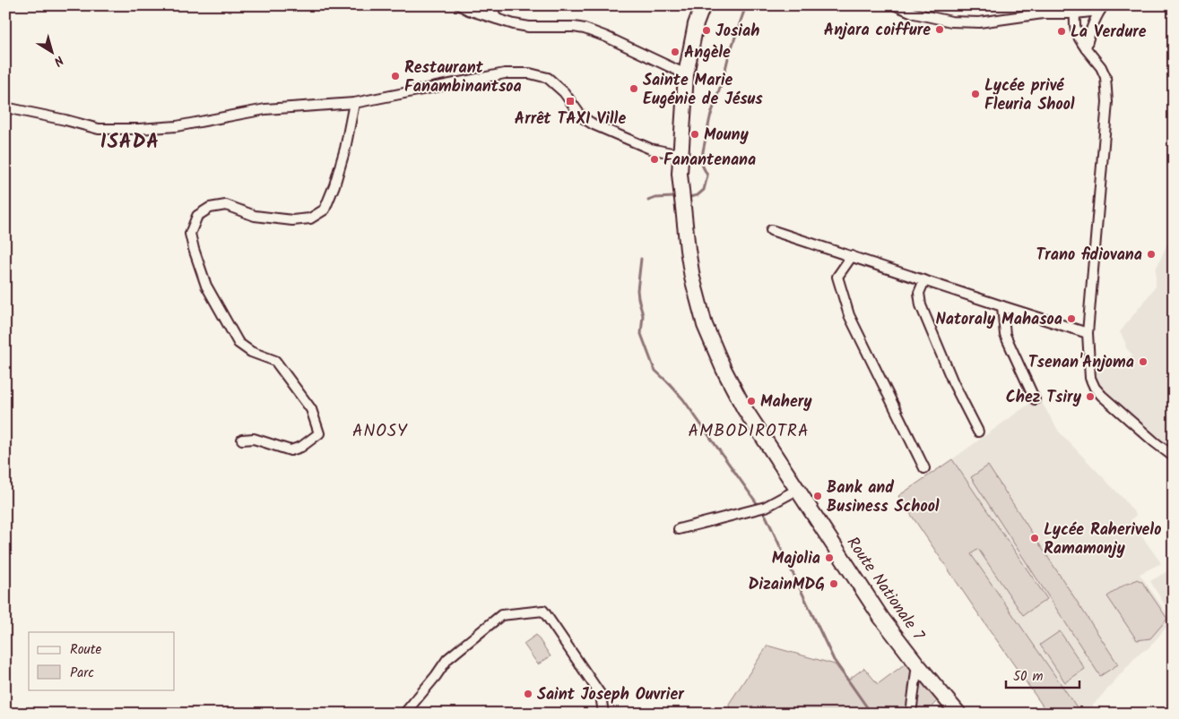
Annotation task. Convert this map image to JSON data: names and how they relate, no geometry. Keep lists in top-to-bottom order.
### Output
{
  "streets": {
    "main road": ["Route Nationale 7"]
  },
  "districts": ["ISADA", "ANOSY", "AMBODIROTRA"],
  "places": {
    "other": [
      "Anjara coiffure",
      "Josiah",
      "La Verdure",
      "Angèle",
      "Restaurant Fanambinantsoa",
      "Sainte Marie Eugénie de Jésus",
      "Lycée privé Fleuria Shool",
      "Mouny",
      "Fanantenana",
      "Trano fidiovana",
      "Natoraly Mahasoa",
      "Tsenan'Anjoma",
      "Chez Tsiry",
      "Mahery",
      "Bank and Business School",
      "Lycée Raherivelo Ramamonjy",
      "Majolia",
      "DizainMDG",
      "Saint Joseph Ouvrier"
    ],
    "transit": ["Arrêt TAXI Ville"]
  },
  "legend": ["Route", "Parc"],
  "scale_bar": "50 m",
  "north": "bottom right"
}
